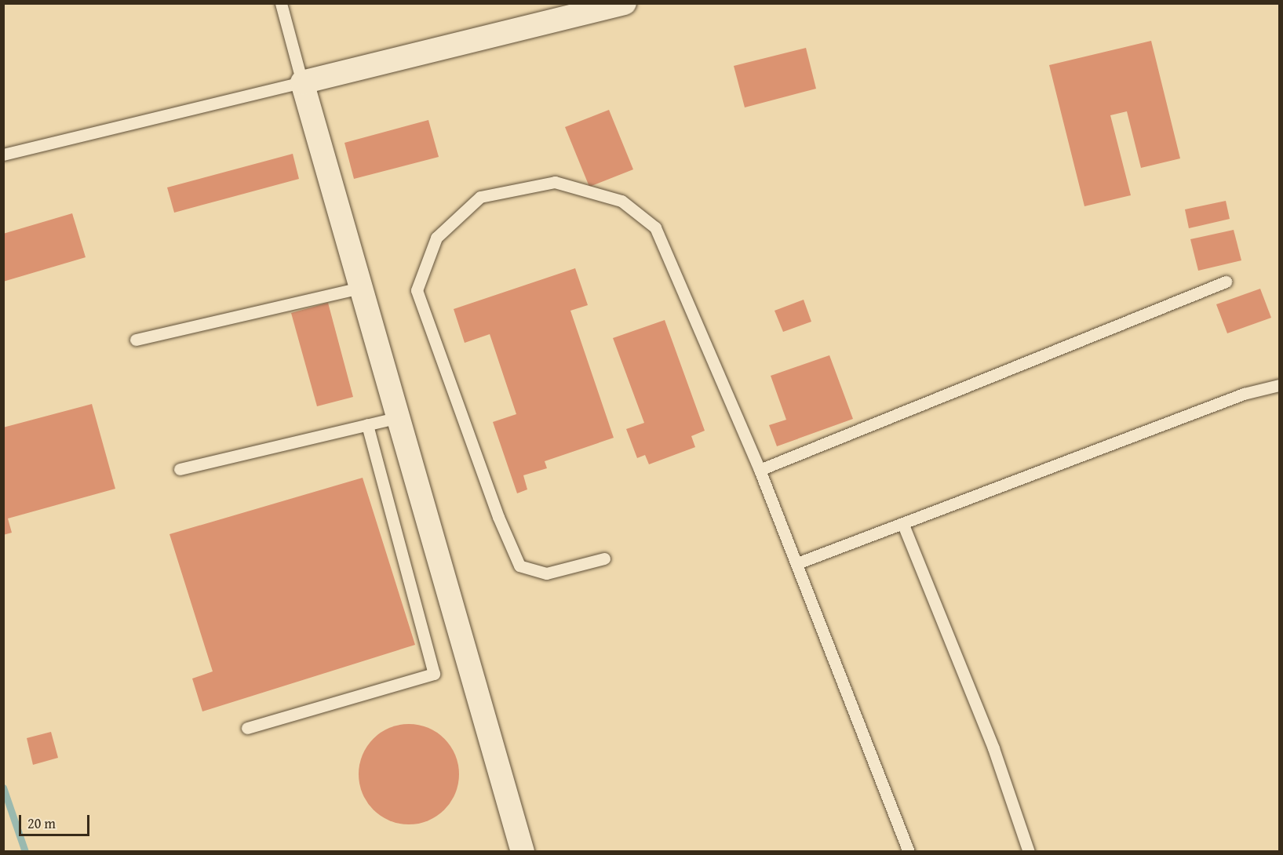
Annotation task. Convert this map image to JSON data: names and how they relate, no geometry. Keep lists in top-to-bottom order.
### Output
{
  "scale_bar": "20 m"
}
